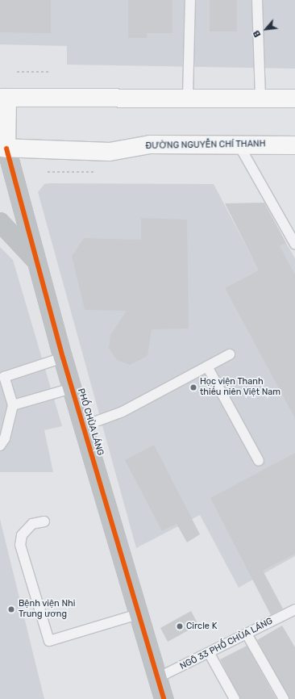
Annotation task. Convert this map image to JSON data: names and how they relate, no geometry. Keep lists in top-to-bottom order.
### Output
{
  "streets": {
    "main road": ["ĐƯỜNG NGUYỄN CHÍ THANH"],
    "street": ["PHỐ CHÙA LÁNG"],
    "lane": ["NGÕ 33 PHỐ CHÙA LÁNG"]
  },
  "crossings": [
    ["ĐƯỜNG NGUYỄN CHÍ THANH", "PHỐ CHÙA LÁNG"],
    ["PHỐ CHÙA LÁNG", "NGÕ 33 PHỐ CHÙA LÁNG"]
  ],
  "places": ["Học viện Thanh thiếu niên Việt Nam", "Bệnh viện Nhi Trung ương", "Circle K"],
  "north": "bottom left"
}
